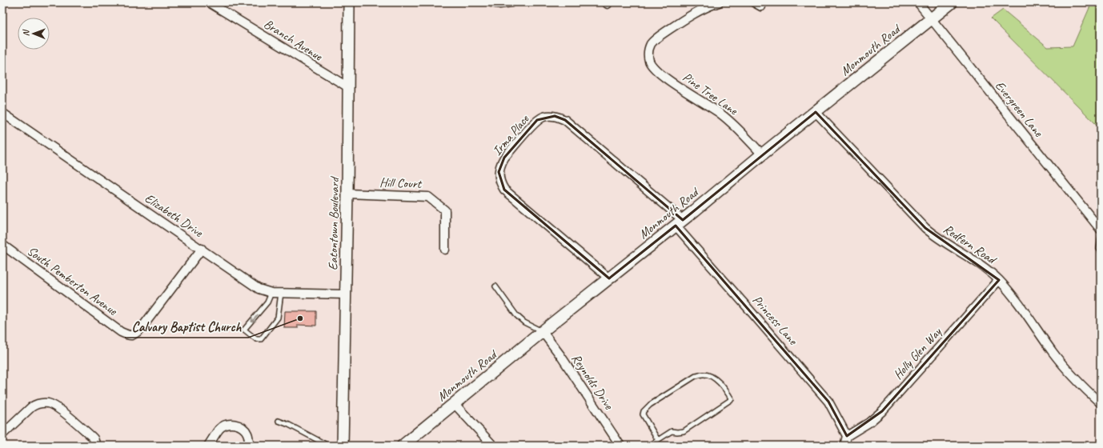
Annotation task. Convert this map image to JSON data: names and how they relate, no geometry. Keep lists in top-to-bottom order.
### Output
{
  "streets": {
    "main road": ["Monmouth Road"],
    "street": [
      "Branch Avenue",
      "Pine Tree Lane",
      "Evergreen Lane",
      "Irma Place",
      "Hill Court",
      "Elizabeth Drive",
      "Eatontown Boulevard",
      "Redfern Road",
      "South Pemberton Avenue",
      "Princess Lane",
      "Holly Glen Way",
      "Reynolds Drive"
    ]
  },
  "crossings": [
    ["Branch Avenue", "Eatontown Boulevard"],
    ["Monmouth Road", "Pine Tree Lane"],
    ["Monmouth Road", "Evergreen Lane"],
    ["Monmouth Road", "Irma Place"],
    ["Monmouth Road", "Redfern Road"],
    ["Monmouth Road", "Princess Lane"],
    ["Monmouth Road", "Reynolds Drive"],
    ["Irma Place", "Princess Lane"],
    ["Hill Court", "Eatontown Boulevard"],
    ["Elizabeth Drive", "Eatontown Boulevard"],
    ["Elizabeth Drive", "South Pemberton Avenue"],
    ["Redfern Road", "Holly Glen Way"],
    ["Princess Lane", "Holly Glen Way"]
  ],
  "places": ["Calvary Baptist Church"],
  "north": "left"
}
